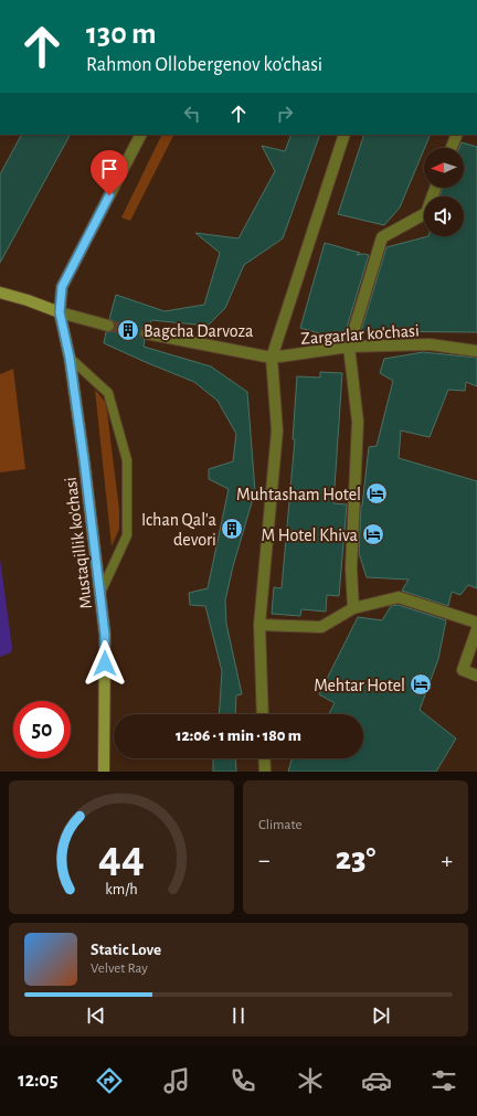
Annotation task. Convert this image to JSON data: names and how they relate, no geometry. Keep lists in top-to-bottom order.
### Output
{
  "streets": {
    "main road": ["Mustaqillik ko'chasi"],
    "street": ["Zargarlar ko'chasi"]
  },
  "places": {
    "building": ["Bagcha Darvoza", "Ichan Qal'a devori"],
    "hotel": ["Muhtasham Hotel", "M Hotel Khiva", "Mehtar Hotel"]
  },
  "north": "left",
  "page": {
    "turn": ["130 m", "Rahmon Ollobergenov ko'chasi"],
    "limit": "50",
    "trip": "12:06 · 1 min · 180 m",
    "tile": "Climate",
    "heat": ["−", "23°", "+"],
    "song": ["Static Love", "Velvet Ray"],
    "tabs": "12:05",
    "gauge": ["44", "km/h"]
  }
}
